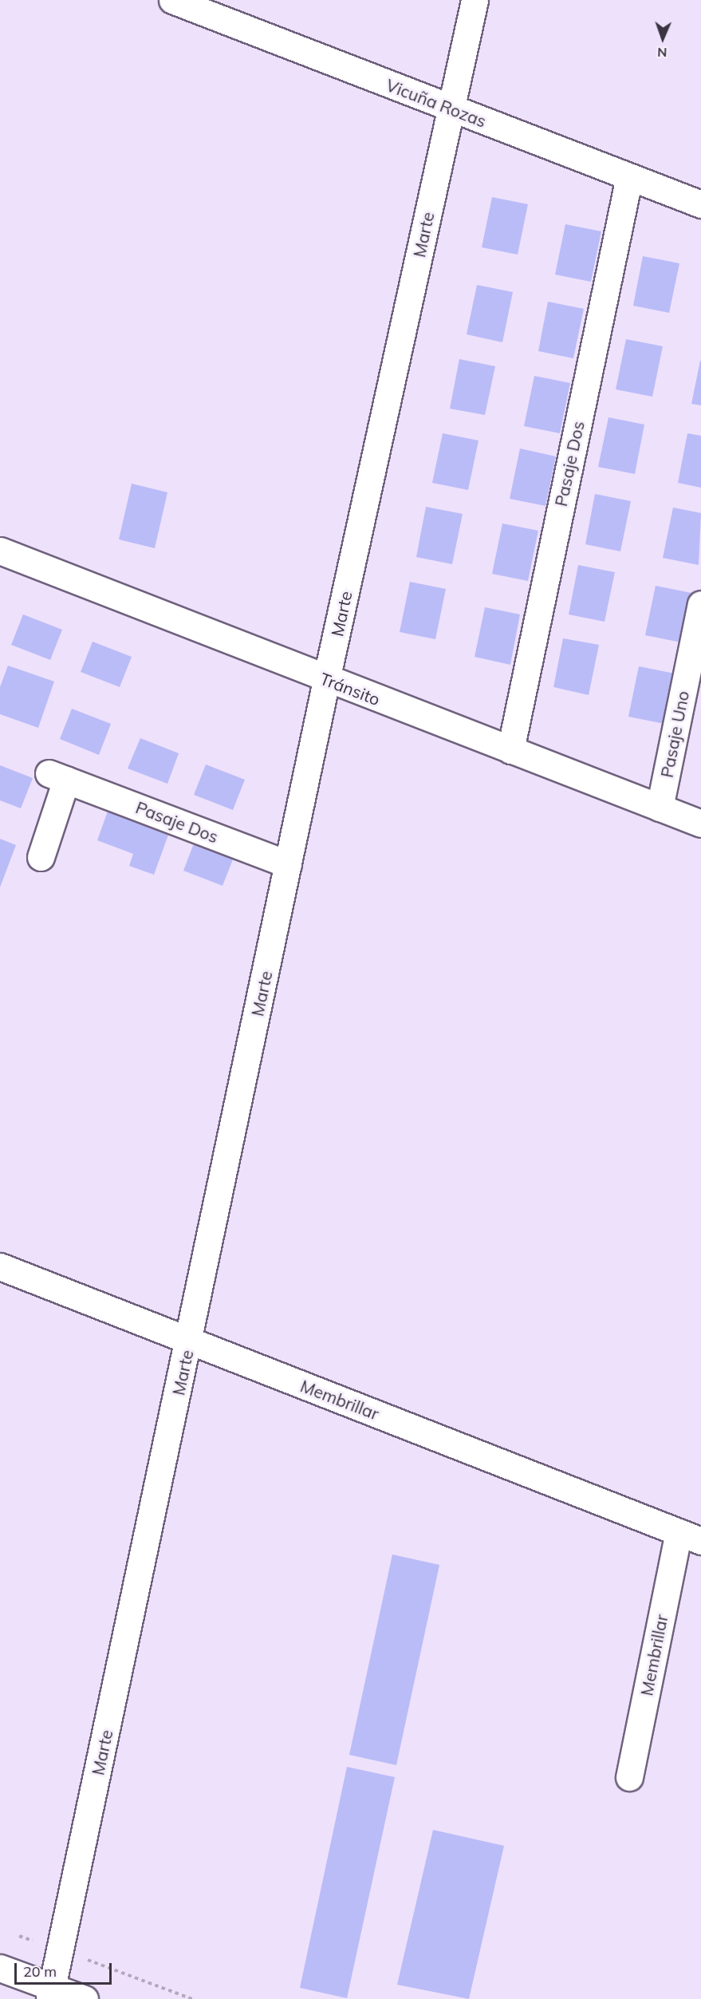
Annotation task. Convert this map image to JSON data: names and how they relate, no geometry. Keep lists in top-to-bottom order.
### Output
{
  "streets": {
    "street": [
      "Vicuña Rozas",
      "Marte",
      "Pasaje Dos",
      "Tránsito",
      "Pasaje Uno",
      "Membrillar"
    ]
  },
  "crossings": [
    ["Vicuña Rozas", "Marte"],
    ["Vicuña Rozas", "Pasaje Dos"],
    ["Marte", "Pasaje Dos"],
    ["Marte", "Tránsito"],
    ["Marte", "Membrillar"],
    ["Pasaje Dos", "Tránsito"],
    ["Tránsito", "Pasaje Uno"]
  ],
  "scale_bar": "20 m",
  "north": "bottom"
}
